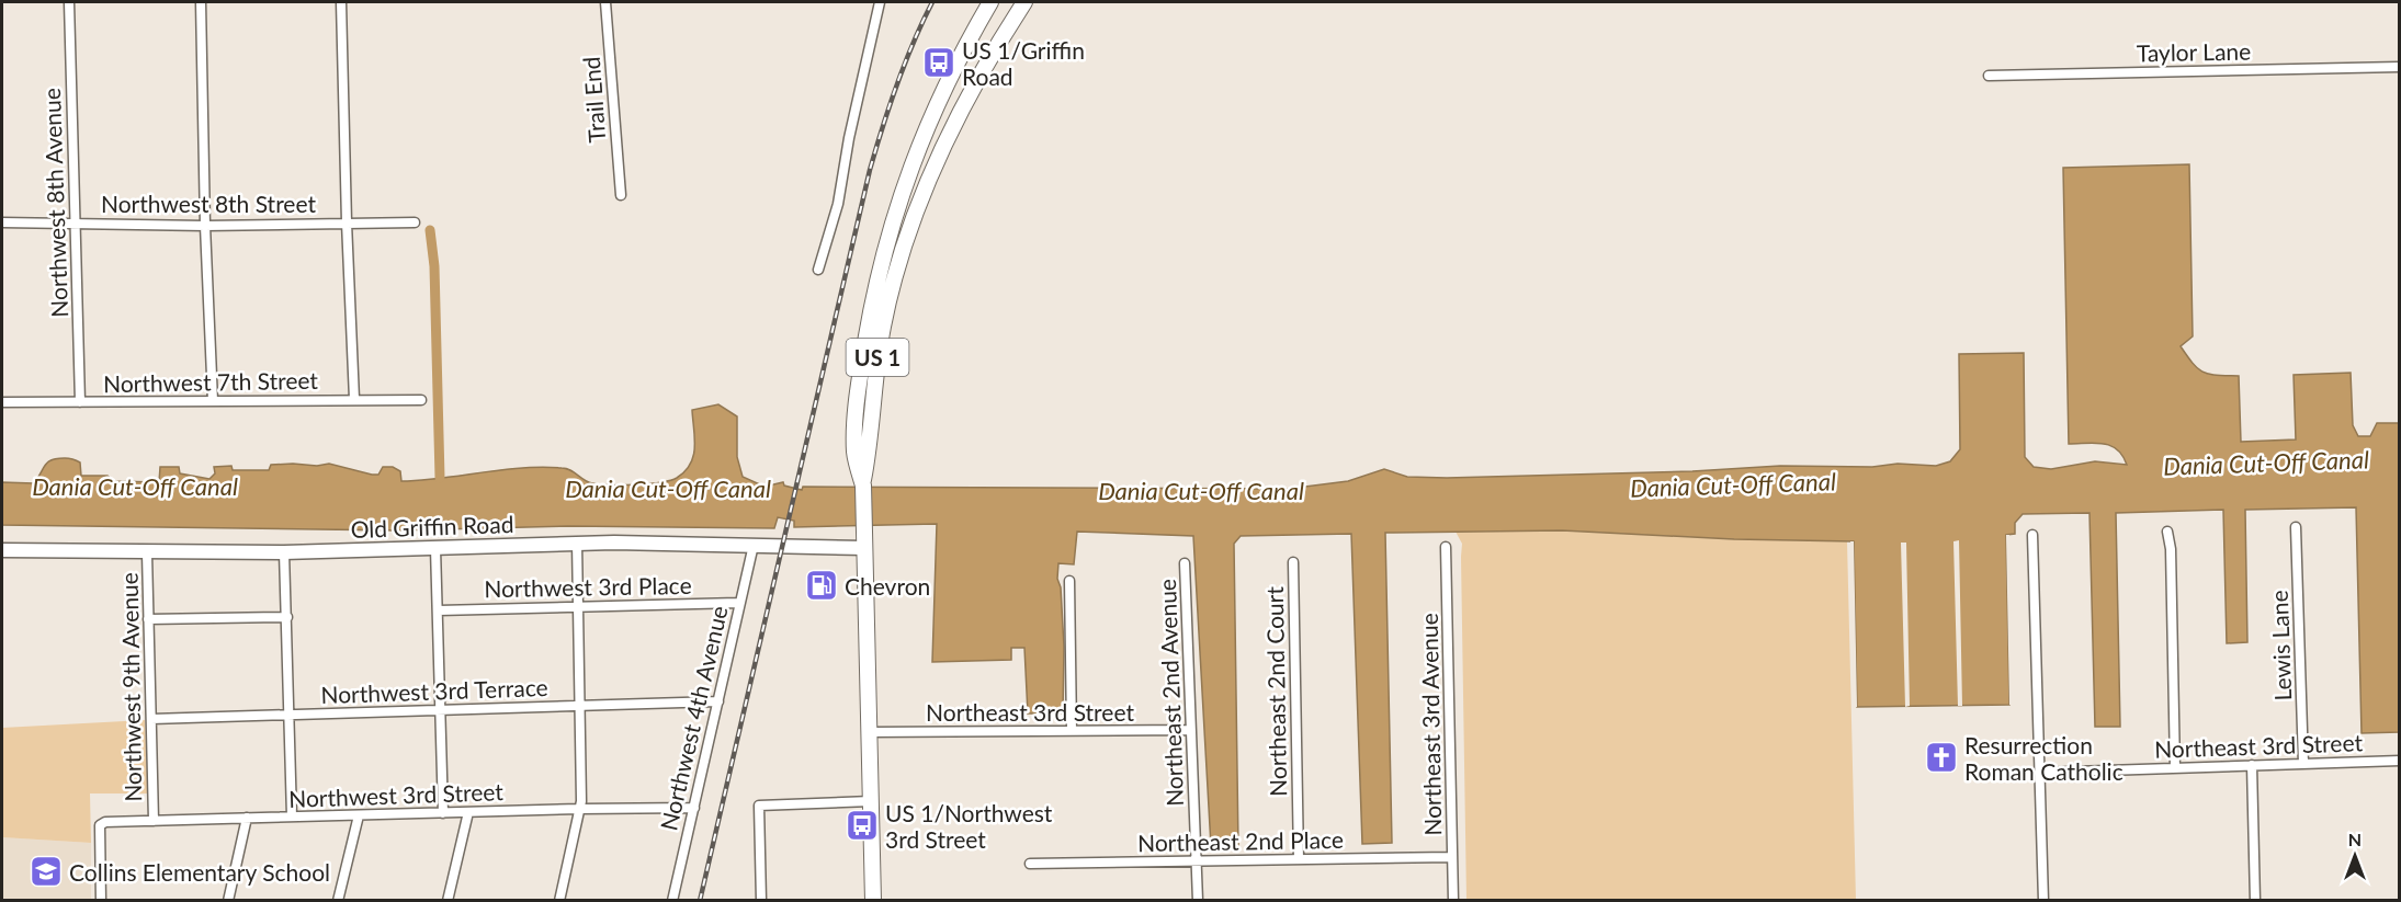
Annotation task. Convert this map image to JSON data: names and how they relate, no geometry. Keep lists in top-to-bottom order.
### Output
{
  "streets": {
    "main road": ["US 1"],
    "street": [
      "Taylor Lane",
      "Trail End",
      "Northwest 8th Avenue",
      "Northwest 8th Street",
      "Northwest 7th Street",
      "Old Griffin Road",
      "Northwest 3rd Place",
      "Lewis Lane",
      "Northwest 9th Avenue",
      "Northwest 3rd Terrace",
      "Northeast 2nd Court",
      "Northeast 2nd Avenue",
      "Northeast 3rd Street",
      "Northwest 4th Avenue",
      "Northeast 3rd Avenue",
      "Northwest 3rd Street",
      "Northeast 2nd Place"
    ]
  },
  "crossings": [
    ["Northwest 8th Avenue", "Northwest 8th Street"],
    ["Northwest 8th Avenue", "Northwest 7th Street"],
    ["US 1", "Old Griffin Road"],
    ["US 1", "Northeast 3rd Street"],
    ["Old Griffin Road", "Northwest 9th Avenue"],
    ["Old Griffin Road", "Northwest 4th Avenue"],
    ["Northwest 3rd Place", "Northwest 4th Avenue"],
    ["Lewis Lane", "Northeast 3rd Street"],
    ["Northwest 9th Avenue", "Northwest 3rd Terrace"],
    ["Northwest 9th Avenue", "Northwest 3rd Street"],
    ["Northwest 3rd Terrace", "Northwest 4th Avenue"],
    ["Northeast 2nd Court", "Northeast 2nd Place"],
    ["Northeast 2nd Avenue", "Northeast 3rd Street"],
    ["Northeast 2nd Avenue", "Northeast 2nd Place"],
    ["Northwest 4th Avenue", "Northwest 3rd Street"],
    ["Northeast 3rd Avenue", "Northeast 2nd Place"]
  ],
  "water": ["Dania Cut-Off Canal"],
  "places": {
    "bus stop": ["US 1/Griffin Road", "US 1/Northwest 3rd Street"],
    "fuel station": ["Chevron"],
    "church": ["Resurrection Roman Catholic"],
    "school or university": ["Collins Elementary School"]
  },
  "north": "top"
}
